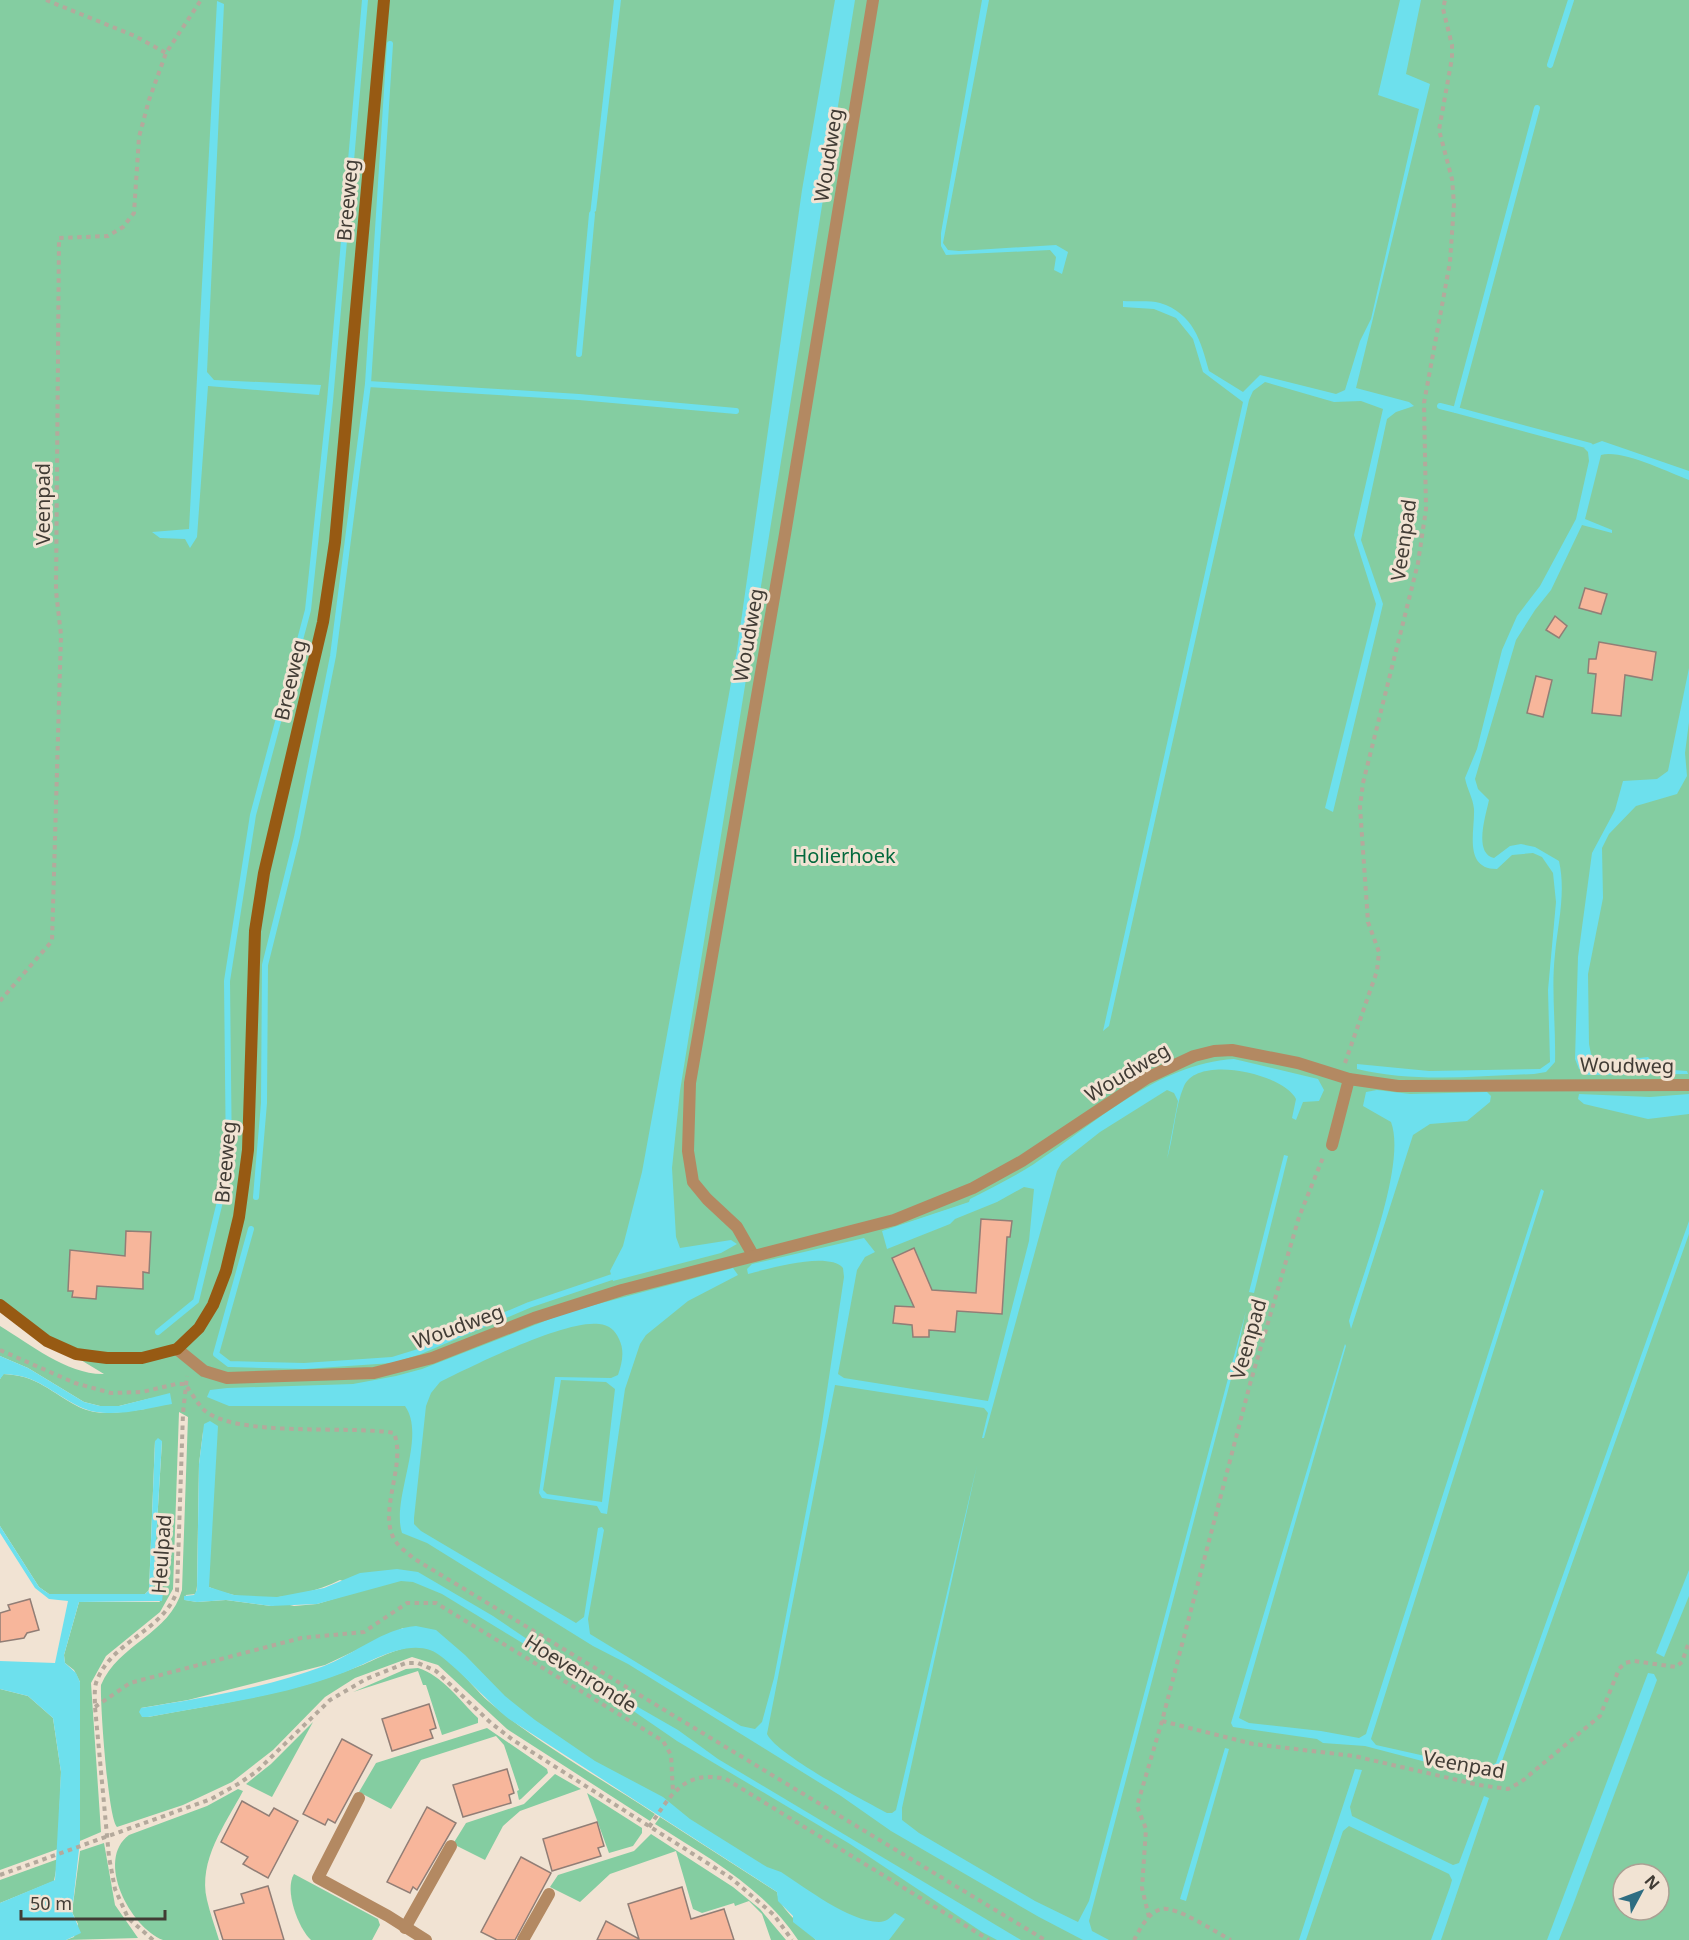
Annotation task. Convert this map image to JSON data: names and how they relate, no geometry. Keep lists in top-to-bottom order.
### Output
{
  "streets": {
    "street": ["Woudweg", "Breeweg"],
    "path": ["Veenpad", "Heulpad", "Hoevenronde"]
  },
  "crossings": [
    ["Woudweg", "Breeweg"],
    ["Woudweg", "Veenpad"],
    ["Heulpad", "Hoevenronde"]
  ],
  "parks": ["Holierhoek"],
  "scale_bar": "50 m",
  "north": "top right"
}
